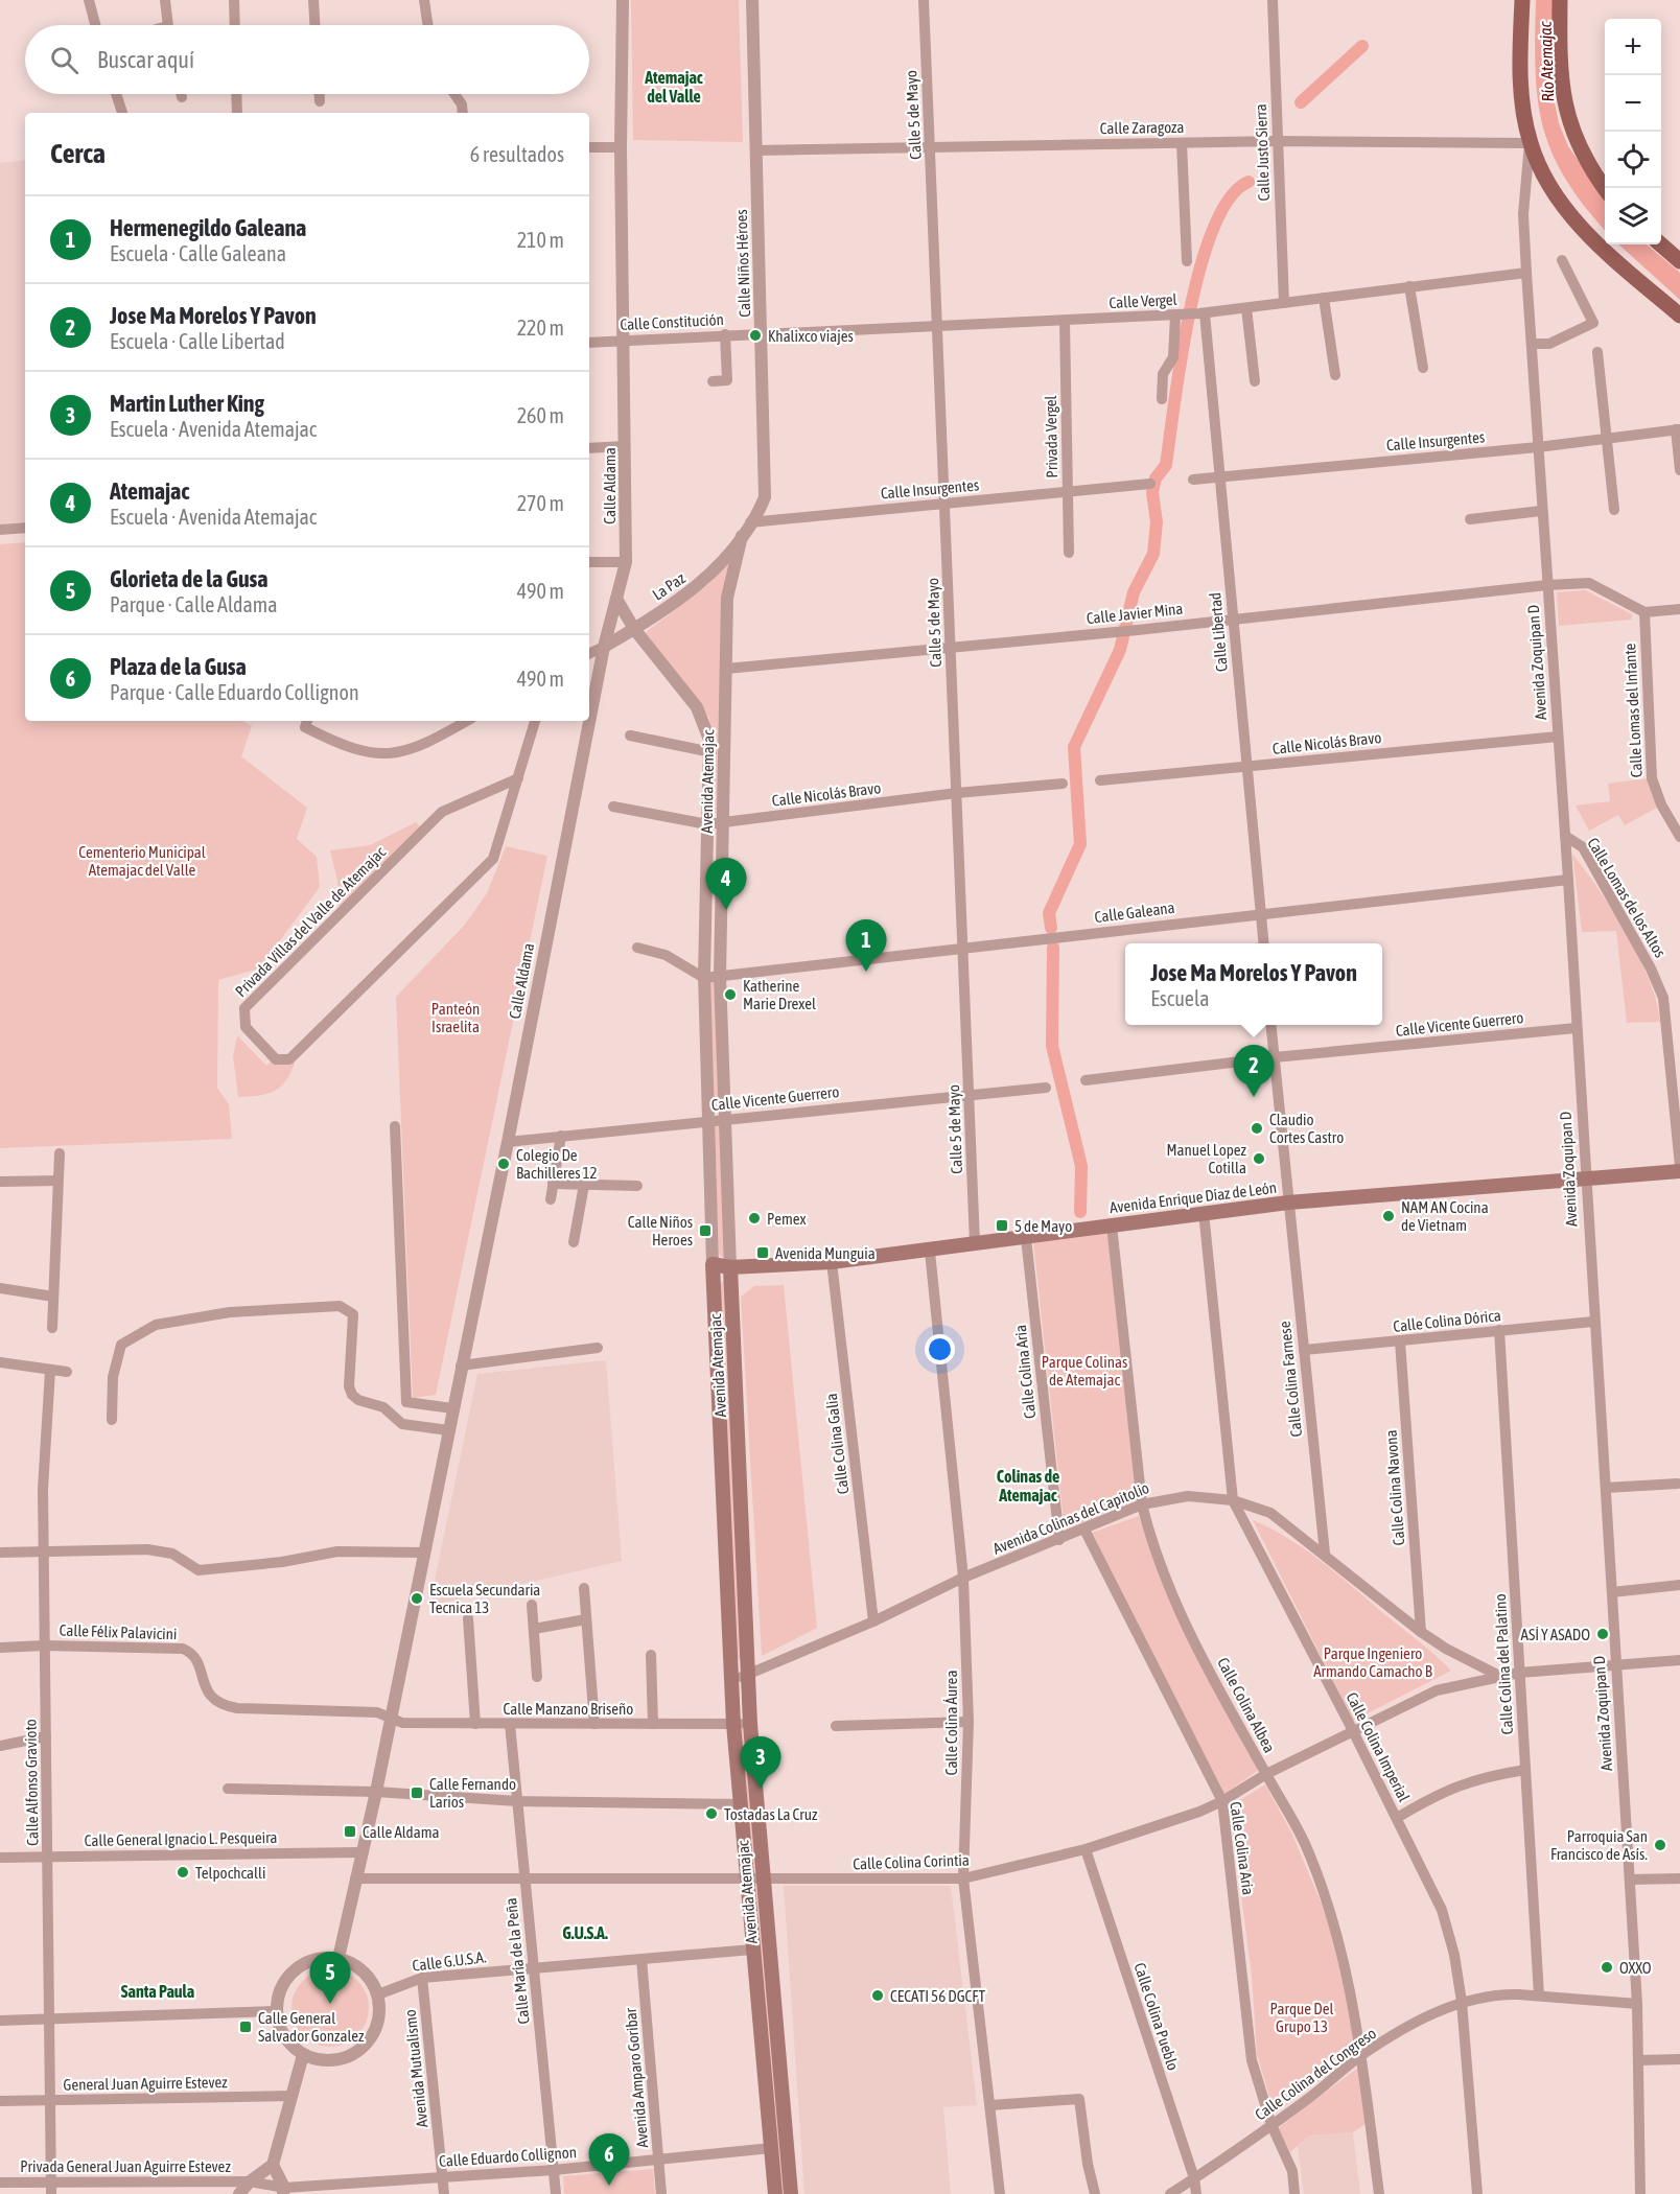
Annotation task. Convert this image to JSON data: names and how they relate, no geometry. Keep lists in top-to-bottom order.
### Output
{
  "streets": {
    "main road": ["Avenida Atemajac", "Avenida Enrique Díaz de León"],
    "street": [
      "Calle 5 de Mayo",
      "Calle Zaragoza",
      "Calle Justo Sierra",
      "Calle Niños Héroes",
      "Calle Vergel",
      "Calle Constitución",
      "Privada Vergel",
      "Calle Insurgentes",
      "Calle Aldama",
      "La Paz",
      "Calle Javier Mina",
      "Calle Libertad",
      "Avenida Zoquipan D",
      "Calle Lomas del Infante",
      "Calle Nicolás Bravo",
      "Calle Lomas de los Altos",
      "Calle Galeana",
      "Privada Villas del Valle de Atemajac",
      "Calle Vicente Guerrero",
      "Calle Colina Dórica",
      "Calle Colina Aria",
      "Calle Colina Farnese",
      "Calle Colina Galia",
      "Calle Colina Navona",
      "Avenida Colinas del Capitolio",
      "Calle Félix Palavicini",
      "Calle Colina del Palatino",
      "Calle Colina Albea",
      "Calle Manzano Briseño",
      "Calle Colina Áurea",
      "Calle Colina Imperial",
      "Calle Alfonso Gravioto",
      "Calle General Ignacio L. Pesqueira",
      "Calle Colina Corintia",
      "Calle G.U.S.A.",
      "Calle María de la Peña",
      "Calle Colina Pueblo",
      "Avenida Mutualismo",
      "Calle Colina del Congreso",
      "Avenida Amparo Goribar",
      "General Juan Aguirre Estevez",
      "Calle Eduardo Collignon",
      "Privada General Juan Aguirre Estevez"
    ]
  },
  "crossings": [
    ["Calle 5 de Mayo", "Calle Zaragoza"],
    ["Calle 5 de Mayo", "Calle Vergel"],
    ["Calle 5 de Mayo", "Calle Insurgentes"],
    ["Calle 5 de Mayo", "Calle Javier Mina"],
    ["Calle 5 de Mayo", "Calle Nicolás Bravo"],
    ["Calle 5 de Mayo", "Calle Galeana"],
    ["Calle 5 de Mayo", "Calle Vicente Guerrero"],
    ["Calle 5 de Mayo", "Avenida Enrique Díaz de León"],
    ["Calle Zaragoza", "Calle Justo Sierra"],
    ["Calle Zaragoza", "Calle Niños Héroes"],
    ["Calle Zaragoza", "Avenida Zoquipan D"],
    ["Calle Justo Sierra", "Calle Vergel"],
    ["Calle Niños Héroes", "Calle Vergel"],
    ["Calle Niños Héroes", "Calle Constitución"],
    ["Calle Niños Héroes", "Calle Insurgentes"],
    ["Calle Niños Héroes", "La Paz"],
    ["Calle Vergel", "Calle Constitución"],
    ["Calle Vergel", "Privada Vergel"],
    ["Calle Vergel", "Calle Libertad"],
    ["Calle Vergel", "Avenida Zoquipan D"],
    ["Calle Constitución", "Calle Aldama"],
    ["Privada Vergel", "Calle Insurgentes"],
    ["Calle Insurgentes", "La Paz"],
    ["Calle Insurgentes", "Calle Libertad"],
    ["Calle Insurgentes", "Avenida Zoquipan D"],
    ["Calle Aldama", "La Paz"],
    ["Calle Aldama", "Avenida Atemajac"],
    ["Calle Aldama", "Calle Vicente Guerrero"],
    ["Calle Aldama", "Calle Félix Palavicini"],
    ["Calle Aldama", "Calle Manzano Briseño"],
    ["Calle Aldama", "Calle General Ignacio L. Pesqueira"],
    ["Calle Aldama", "Calle Colina Corintia"],
    ["Calle Aldama", "Calle G.U.S.A."],
    ["La Paz", "Avenida Atemajac"],
    ["Calle Javier Mina", "Calle Libertad"],
    ["Calle Javier Mina", "Avenida Zoquipan D"],
    ["Calle Javier Mina", "Calle Lomas del Infante"],
    ["Calle Javier Mina", "Avenida Atemajac"],
    ["Calle Libertad", "Calle Nicolás Bravo"],
    ["Calle Libertad", "Calle Galeana"],
    ["Avenida Zoquipan D", "Calle Nicolás Bravo"],
    ["Avenida Zoquipan D", "Calle Lomas de los Altos"],
    ["Avenida Zoquipan D", "Calle Galeana"],
    ["Avenida Zoquipan D", "Calle Vicente Guerrero"],
    ["Avenida Zoquipan D", "Avenida Enrique Díaz de León"],
    ["Avenida Zoquipan D", "Calle Colina Dórica"],
    ["Avenida Zoquipan D", "Calle Colina Corintia"],
    ["Avenida Zoquipan D", "Calle Colina del Congreso"],
    ["Calle Nicolás Bravo", "Avenida Atemajac"],
    ["Avenida Atemajac", "Calle Galeana"],
    ["Avenida Atemajac", "Calle Vicente Guerrero"],
    ["Avenida Atemajac", "Avenida Enrique Díaz de León"],
    ["Avenida Atemajac", "Avenida Colinas del Capitolio"],
    ["Avenida Atemajac", "Calle Manzano Briseño"],
    ["Avenida Atemajac", "Calle Colina Corintia"],
    ["Avenida Atemajac", "Calle G.U.S.A."],
    ["Avenida Atemajac", "Calle Eduardo Collignon"],
    ["Avenida Enrique Díaz de León", "Calle Colina Aria"],
    ["Avenida Enrique Díaz de León", "Calle Colina Farnese"],
    ["Avenida Enrique Díaz de León", "Calle Colina Galia"],
    ["Avenida Enrique Díaz de León", "Calle Colina Albea"],
    ["Avenida Enrique Díaz de León", "Calle Colina Áurea"],
    ["Avenida Enrique Díaz de León", "Calle Colina Imperial"],
    ["Calle Colina Dórica", "Calle Colina Farnese"],
    ["Calle Colina Dórica", "Calle Colina Navona"],
    ["Calle Colina Dórica", "Calle Colina del Palatino"],
    ["Calle Colina Aria", "Avenida Colinas del Capitolio"],
    ["Calle Colina Aria", "Calle Colina Corintia"],
    ["Calle Colina Aria", "Calle Colina del Congreso"],
    ["Calle Colina Farnese", "Avenida Colinas del Capitolio"],
    ["Calle Colina Galia", "Avenida Colinas del Capitolio"],
    ["Calle Colina Navona", "Avenida Colinas del Capitolio"],
    ["Avenida Colinas del Capitolio", "Calle Colina Albea"],
    ["Avenida Colinas del Capitolio", "Calle Colina Áurea"],
    ["Avenida Colinas del Capitolio", "Calle Colina Imperial"],
    ["Avenida Colinas del Capitolio", "Calle Colina Corintia"],
    ["Calle Félix Palavicini", "Calle Manzano Briseño"],
    ["Calle Félix Palavicini", "Calle Alfonso Gravioto"],
    ["Calle Colina del Palatino", "Calle Colina Corintia"],
    ["Calle Colina del Palatino", "Calle Colina del Congreso"],
    ["Calle Colina Albea", "Calle Colina Corintia"],
    ["Calle Colina Albea", "Calle Colina del Congreso"],
    ["Calle Manzano Briseño", "Calle María de la Peña"],
    ["Calle Colina Áurea", "Calle Colina Corintia"],
    ["Calle Colina Imperial", "Calle Colina Corintia"],
    ["Calle Colina Imperial", "Calle Colina del Congreso"],
    ["Calle Alfonso Gravioto", "Calle General Ignacio L. Pesqueira"],
    ["Calle Alfonso Gravioto", "General Juan Aguirre Estevez"],
    ["Calle Alfonso Gravioto", "Privada General Juan Aguirre Estevez"],
    ["Calle Colina Corintia", "Calle María de la Peña"],
    ["Calle Colina Corintia", "Calle Colina Pueblo"],
    ["Calle G.U.S.A.", "Calle María de la Peña"],
    ["Calle G.U.S.A.", "Avenida Mutualismo"],
    ["Calle G.U.S.A.", "Avenida Amparo Goribar"],
    ["Calle María de la Peña", "Calle Eduardo Collignon"],
    ["Calle Colina Pueblo", "Calle Colina del Congreso"],
    ["Avenida Mutualismo", "Calle Eduardo Collignon"],
    ["Avenida Amparo Goribar", "Calle Eduardo Collignon"],
    ["Calle Eduardo Collignon", "Privada General Juan Aguirre Estevez"]
  ],
  "districts": [
    "Atemajac del Valle",
    "Colinas de Atemajac",
    "G.U.S.A.",
    "Santa Paula"
  ],
  "water": ["Río Atemajac"],
  "parks": [
    "Cementerio Municipal Atemajac del Valle",
    "Panteón Israelita",
    "Parque Colinas de Atemajac",
    "Parque Ingeniero Armando Camacho B",
    "Parque Del Grupo 13"
  ],
  "places": {
    "other": [
      "Khalixco viajes",
      "Katherine Marie Drexel",
      "Claudio Cortes Castro",
      "Manuel Lopez Cotilla",
      "Colegio De Bachilleres 12",
      "NAM AN Cocina de Vietnam",
      "Pemex",
      "Escuela Secundaria Tecnica 13",
      "ASÍ Y ASADO",
      "Tostadas La Cruz",
      "Parroquia San Francisco de Asís.",
      "Telpochcalli",
      "OXXO",
      "CECATI 56 DGCFT"
    ],
    "transit": [
      "5 de Mayo",
      "Calle Niños Heroes",
      "Avenida Munguia",
      "Calle Fernando Larios",
      "Calle Aldama",
      "Calle General Salvador Gonzalez"
    ]
  },
  "page": {
    "map_buttons": ["+", "−"],
    "search": "Buscar aquí",
    "heading": ["Cerca", "6 resultados"],
    "list": [
      {
        "mark": "1",
        "name": "Hermenegildo Galeana",
        "note": "Escuela · Calle Galeana",
        "value": "210 m"
      },
      {
        "mark": "2",
        "name": "Jose Ma Morelos Y Pavon",
        "note": "Escuela · Calle Libertad",
        "value": "220 m"
      },
      {
        "mark": "3",
        "name": "Martin Luther King",
        "note": "Escuela · Avenida Atemajac",
        "value": "260 m"
      },
      {
        "mark": "4",
        "name": "Atemajac",
        "note": "Escuela · Avenida Atemajac",
        "value": "270 m"
      },
      {
        "mark": "5",
        "name": "Glorieta de la Gusa",
        "note": "Parque · Calle Aldama",
        "value": "490 m"
      },
      {
        "mark": "6",
        "name": "Plaza de la Gusa",
        "note": "Parque · Calle Eduardo Collignon",
        "value": "490 m"
      }
    ],
    "pins": [
      "4",
      "1",
      "2",
      "3",
      "5",
      "6"
    ],
    "popup": ["Jose Ma Morelos Y Pavon", "Escuela"]
  }
}
